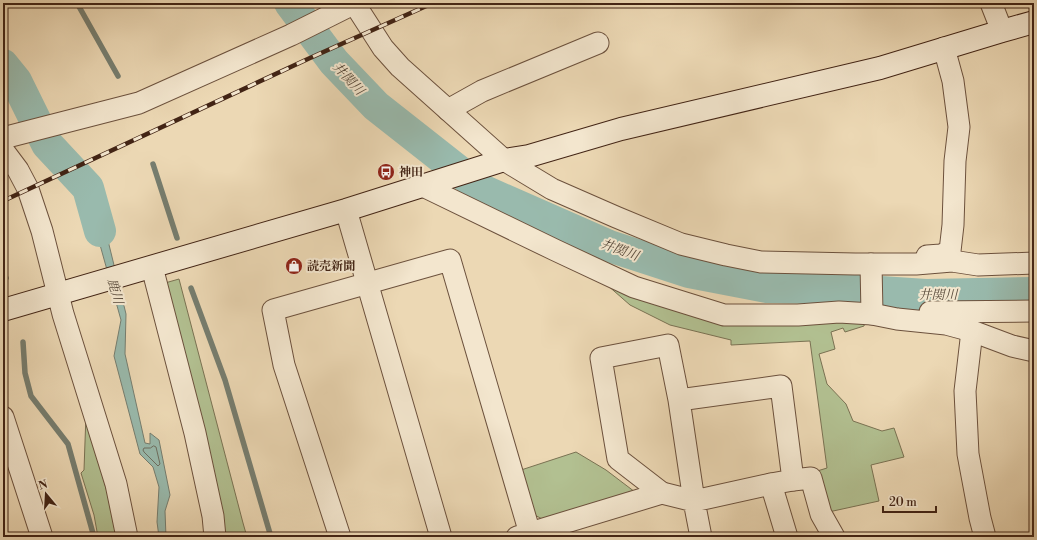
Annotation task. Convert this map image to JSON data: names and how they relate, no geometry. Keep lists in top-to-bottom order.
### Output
{
  "water": ["井関川", "鹿川"],
  "places": {
    "bus stop": ["神田"],
    "shop": ["読売新聞"]
  },
  "scale_bar": "20 m",
  "north": "top"
}
